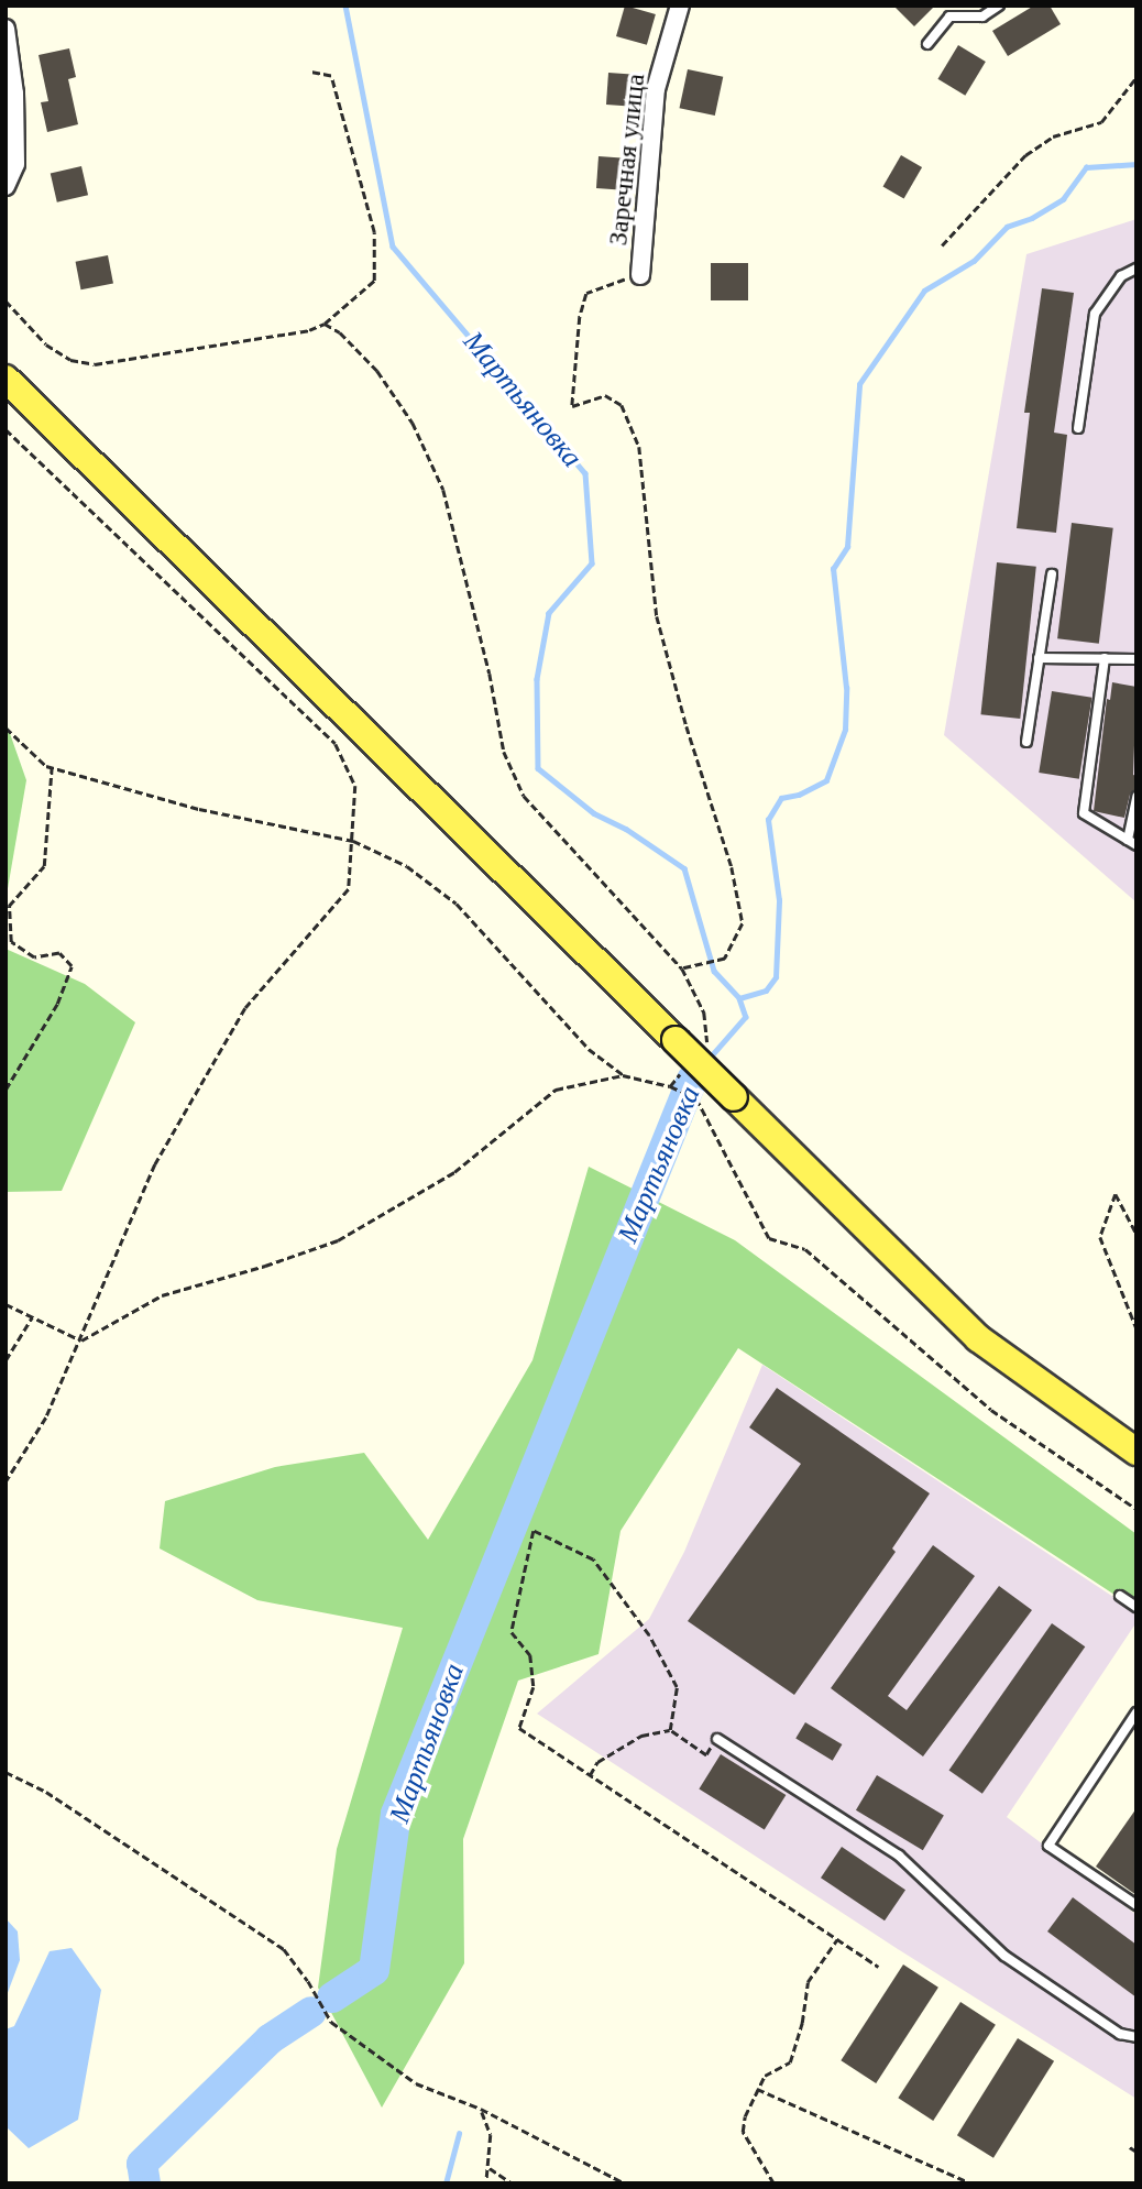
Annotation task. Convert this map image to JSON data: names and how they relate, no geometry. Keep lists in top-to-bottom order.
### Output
{
  "streets": {
    "street": ["Заречная улица"]
  },
  "water": ["Мартьяновка"]
}
